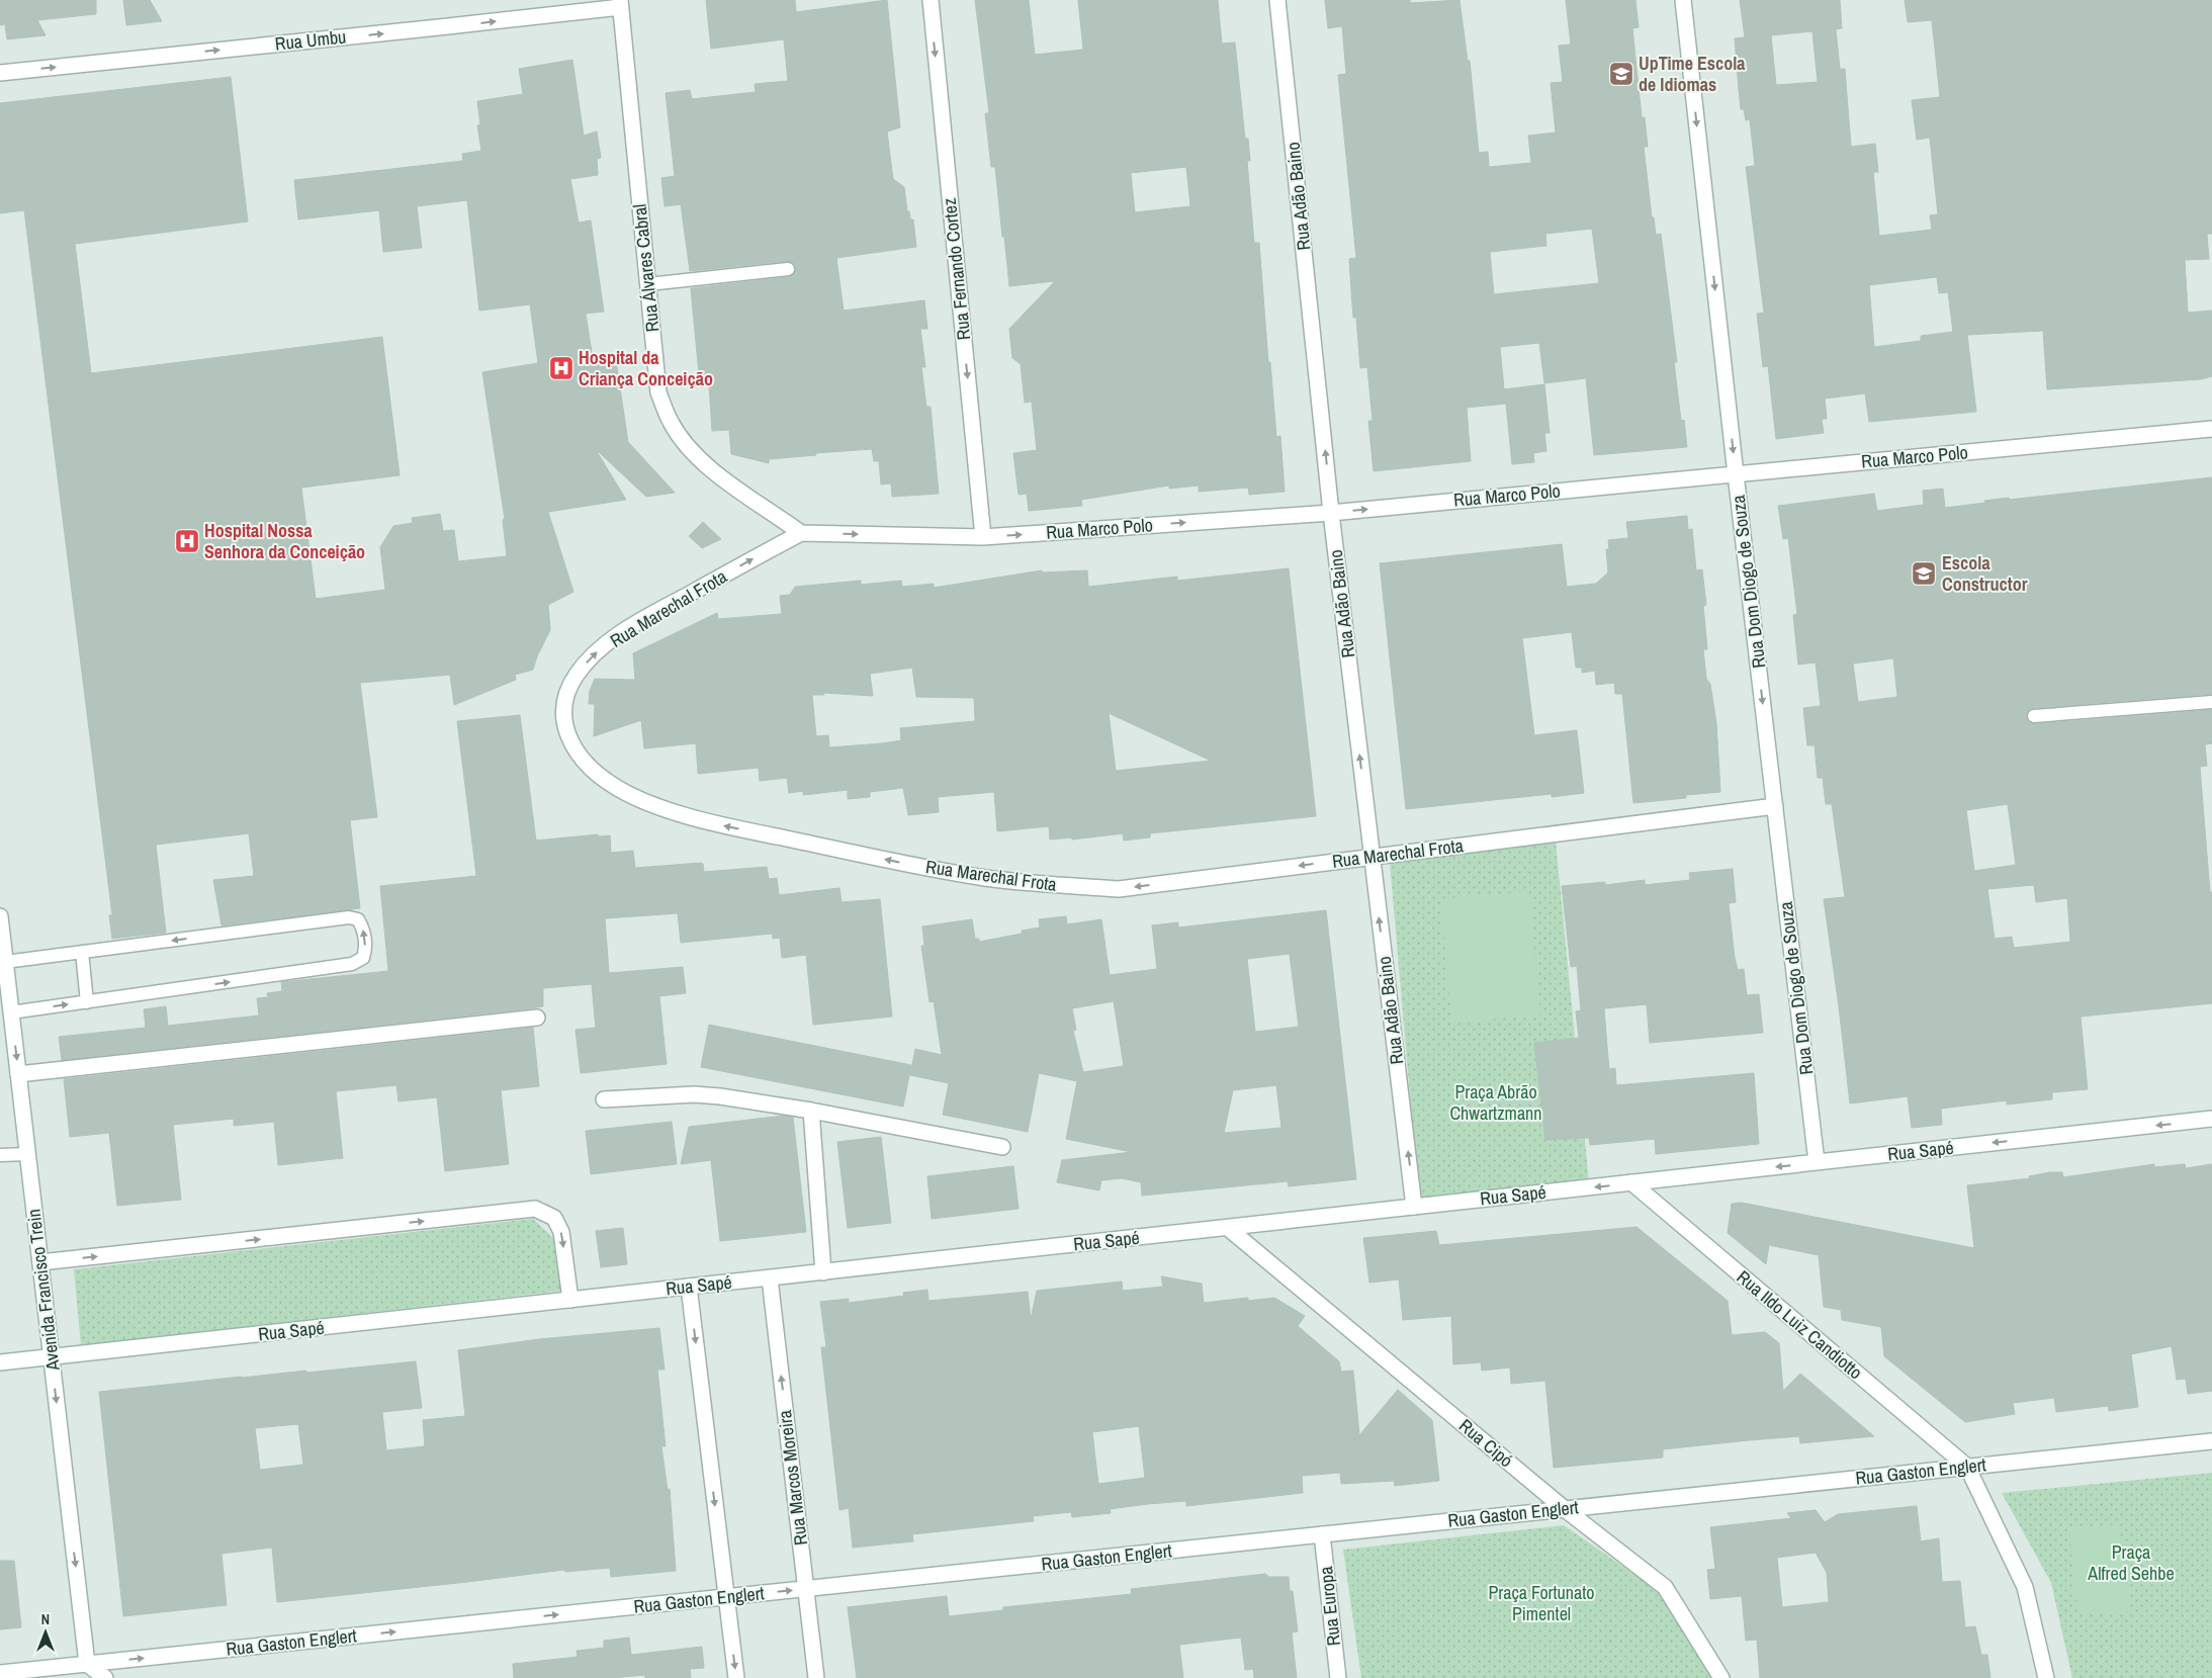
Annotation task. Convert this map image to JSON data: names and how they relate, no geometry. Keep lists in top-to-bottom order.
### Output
{
  "streets": {
    "street": [
      "Rua Umbu",
      "Rua Adão Baino",
      "Rua Álvares Cabral",
      "Rua Fernando Cortez",
      "Rua Marco Polo",
      "Rua Dom Diogo de Souza",
      "Rua Marechal Frota",
      "Rua Sapé",
      "Avenida Francisco Trein",
      "Rua Ildo Luiz Candiotto",
      "Rua Cipó",
      "Rua Gaston Englert",
      "Rua Marcos Moreira",
      "Rua Europa"
    ]
  },
  "crossings": [
    ["Rua Umbu", "Rua Álvares Cabral"],
    ["Rua Adão Baino", "Rua Marco Polo"],
    ["Rua Adão Baino", "Rua Marechal Frota"],
    ["Rua Adão Baino", "Rua Sapé"],
    ["Rua Álvares Cabral", "Rua Marco Polo"],
    ["Rua Álvares Cabral", "Rua Marechal Frota"],
    ["Rua Fernando Cortez", "Rua Marco Polo"],
    ["Rua Marco Polo", "Rua Dom Diogo de Souza"],
    ["Rua Marco Polo", "Rua Marechal Frota"],
    ["Rua Dom Diogo de Souza", "Rua Marechal Frota"],
    ["Rua Dom Diogo de Souza", "Rua Sapé"],
    ["Rua Sapé", "Avenida Francisco Trein"],
    ["Rua Sapé", "Rua Ildo Luiz Candiotto"],
    ["Rua Sapé", "Rua Cipó"],
    ["Rua Sapé", "Rua Marcos Moreira"],
    ["Avenida Francisco Trein", "Rua Gaston Englert"],
    ["Rua Ildo Luiz Candiotto", "Rua Gaston Englert"],
    ["Rua Cipó", "Rua Gaston Englert"],
    ["Rua Gaston Englert", "Rua Marcos Moreira"],
    ["Rua Gaston Englert", "Rua Europa"]
  ],
  "one_way": [
    "Rua Umbu",
    "Rua Adão Baino",
    "Rua Fernando Cortez",
    "Rua Marco Polo",
    "Rua Dom Diogo de Souza",
    "Rua Sapé",
    "Avenida Francisco Trein"
  ],
  "parks": ["Praça Abrão Chwartzmann", "Praça Alfred Sehbe", "Praça Fortunato Pimentel"],
  "places": {
    "school or university": ["UpTime Escola de Idiomas", "Escola Constructor"],
    "hospital": ["Hospital da Criança Conceição", "Hospital Nossa Senhora da Conceição"]
  },
  "north": "top"
}
